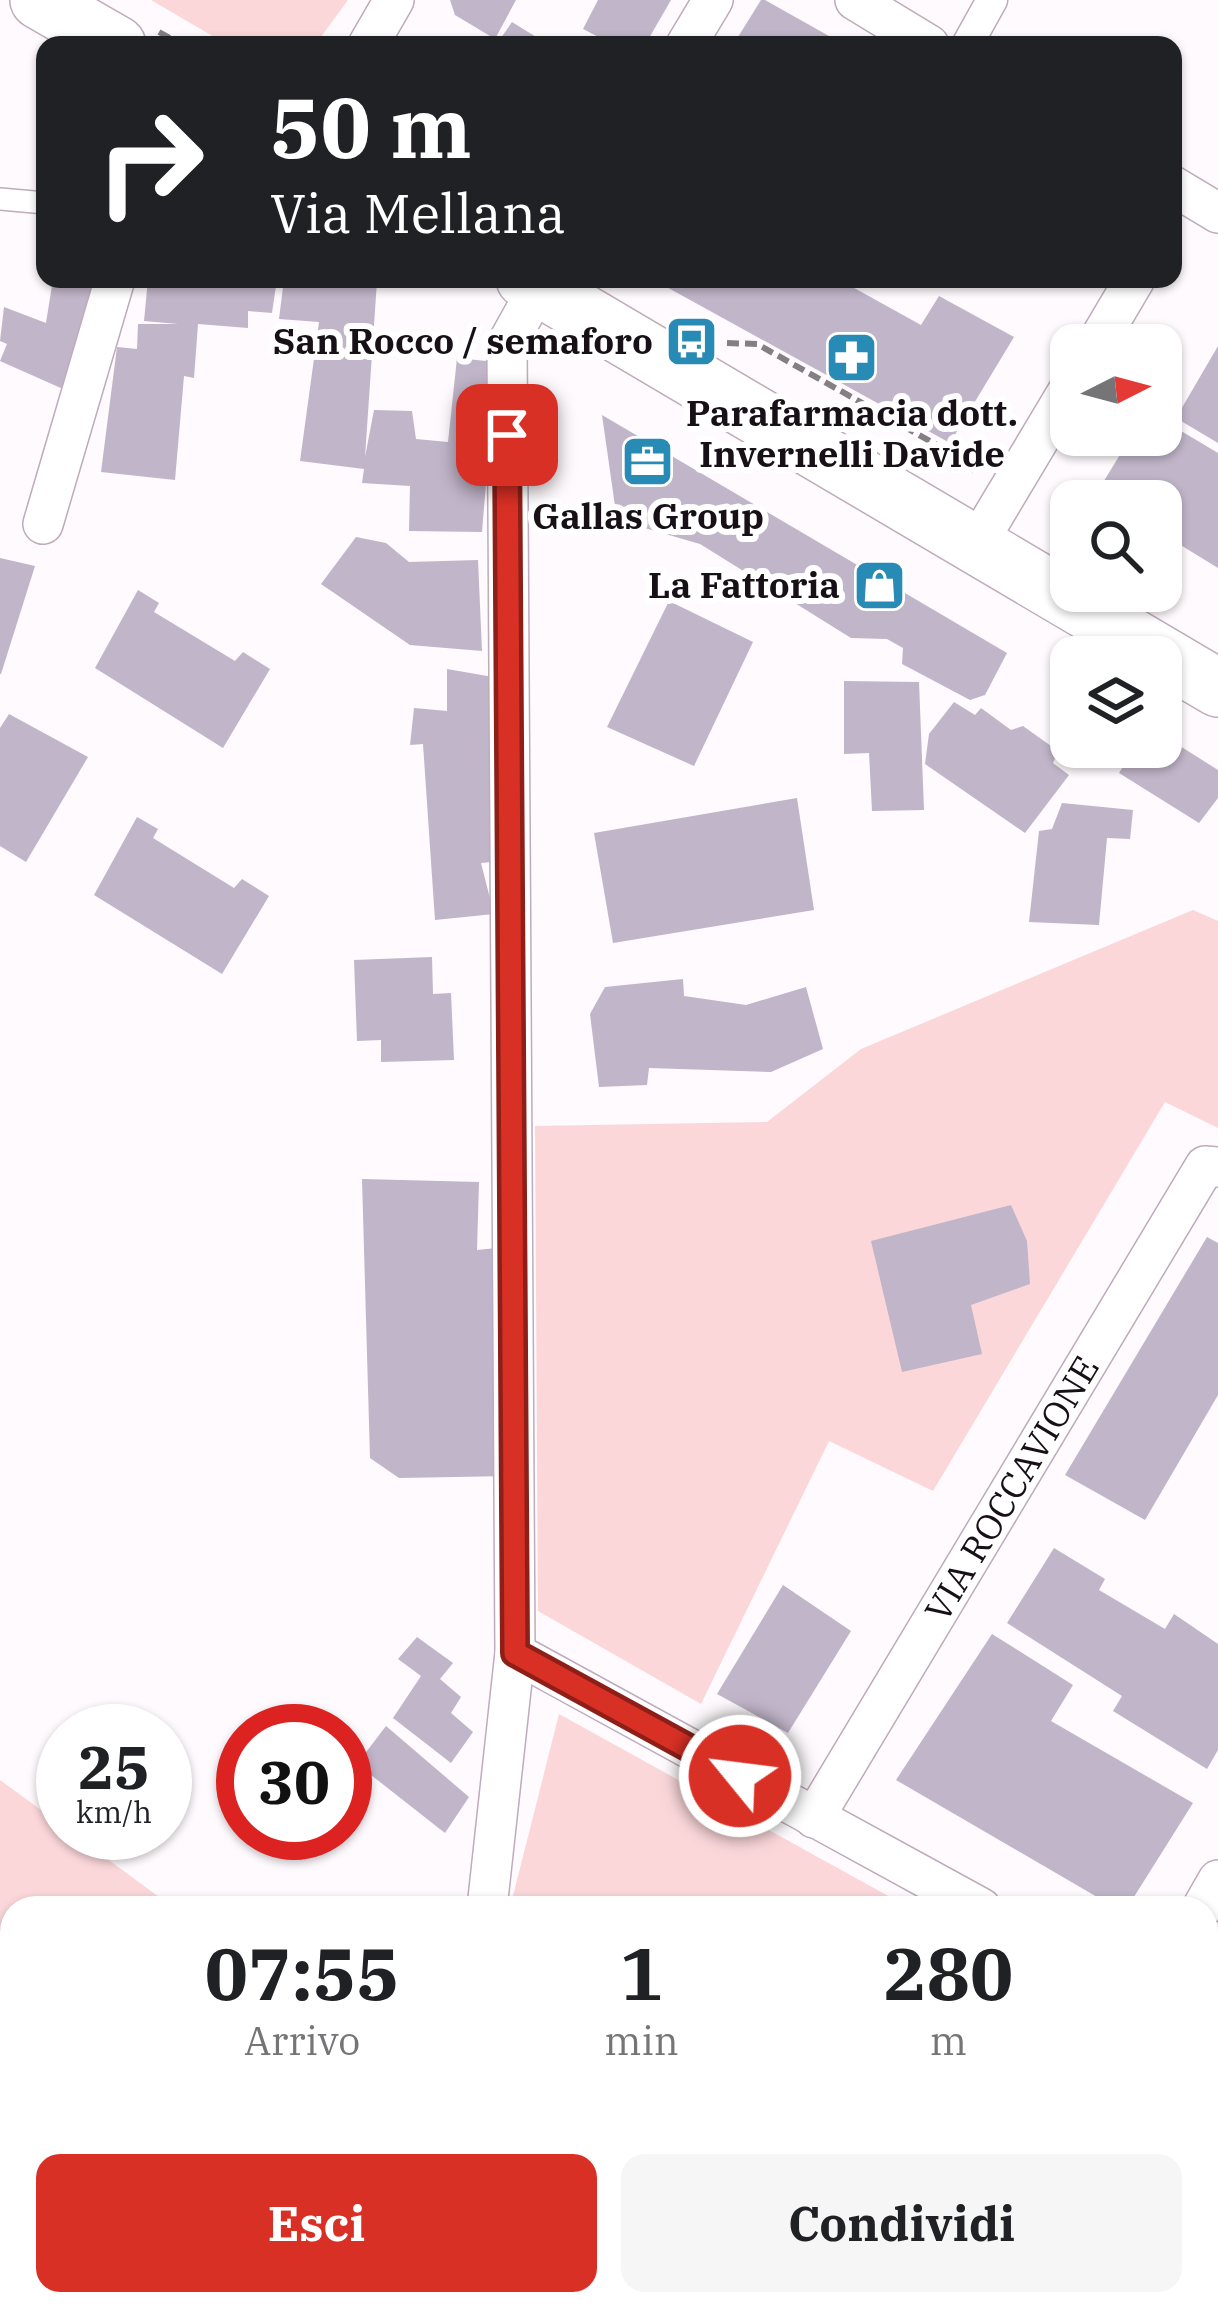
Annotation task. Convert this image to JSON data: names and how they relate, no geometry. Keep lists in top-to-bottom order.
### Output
{
  "streets": {
    "street": ["VIA ROCCAVIONE"]
  },
  "places": {
    "bus stop": ["San Rocco / semaforo"],
    "pharmacy": ["Parafarmacia dott. Invernelli Davide"],
    "office": ["Gallas Group"],
    "shop": ["La Fattoria"]
  },
  "north": "right",
  "page": {
    "turn": ["50 m", "Via Mellana"],
    "speed": "25 km/h",
    "limit": "30",
    "eta": [
      "07:55",
      "Arrivo",
      "1",
      "min",
      "280",
      "m"
    ],
    "buttons": ["Esci", "Condividi"]
  }
}
